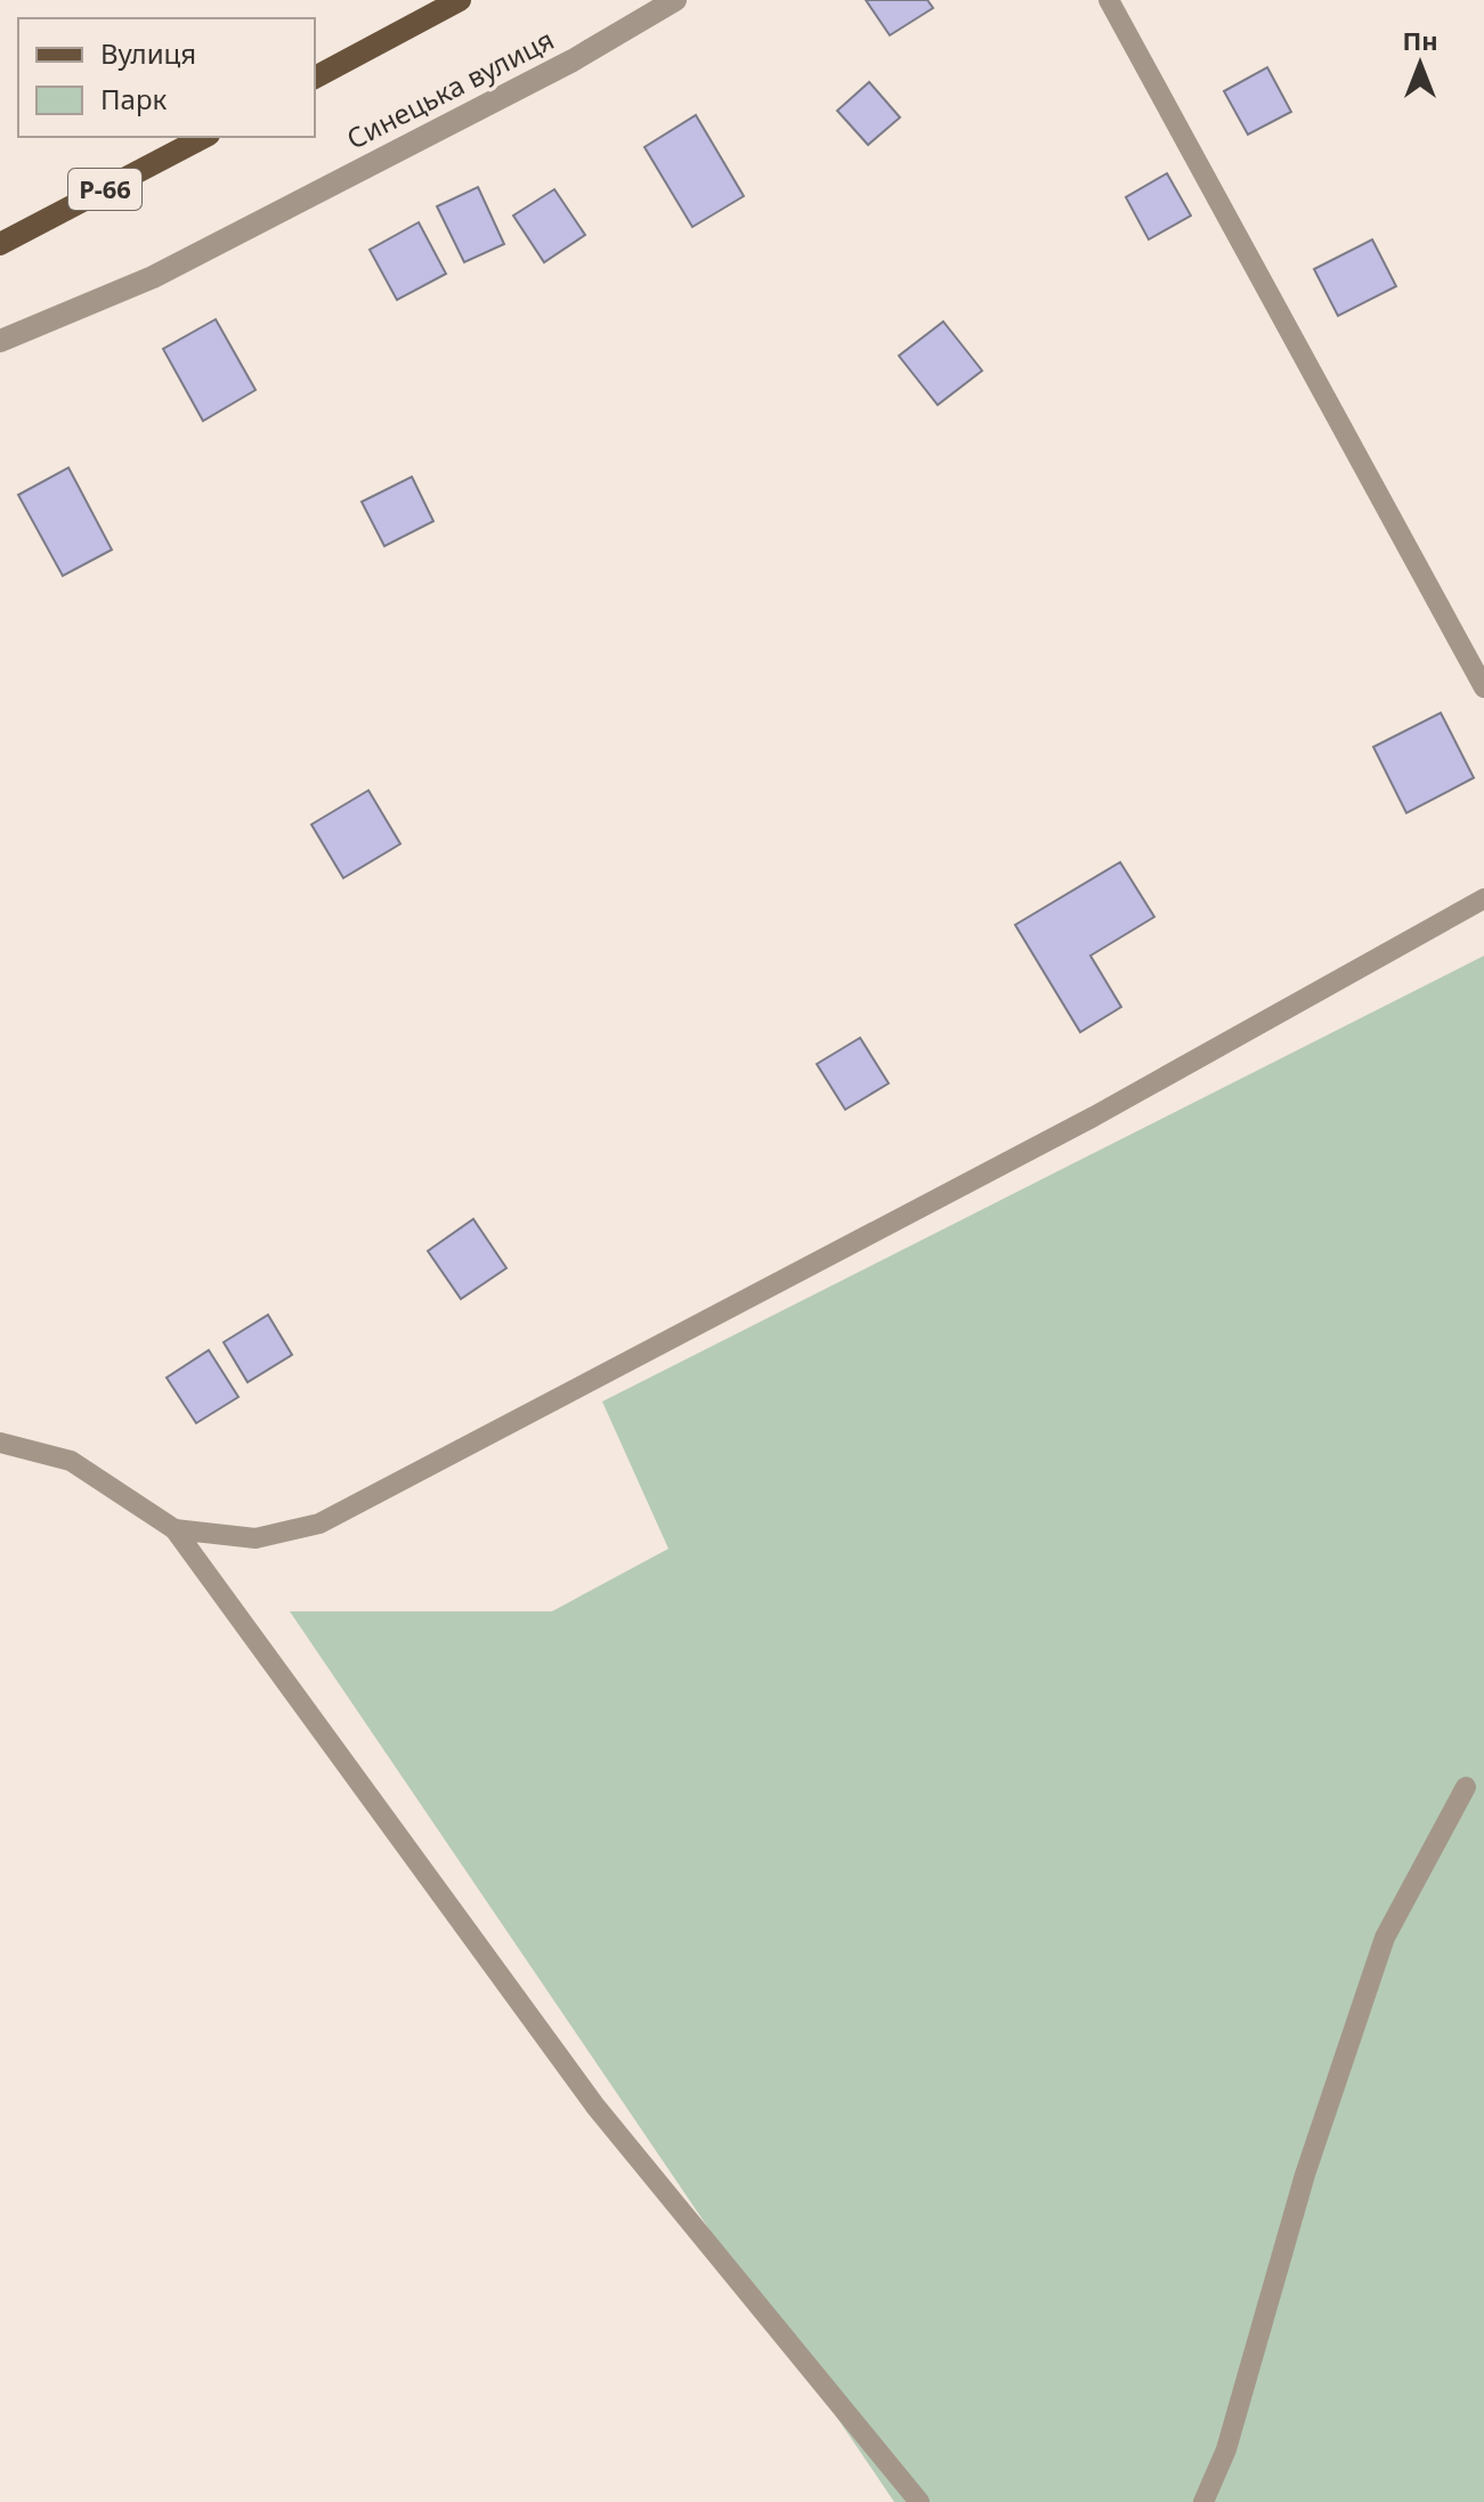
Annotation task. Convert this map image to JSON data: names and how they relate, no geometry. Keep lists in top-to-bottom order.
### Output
{
  "streets": {
    "main road": ["Р-66"],
    "street": ["Синецька вулиця"]
  },
  "legend": ["Вулиця", "Парк"],
  "north": "top"
}
